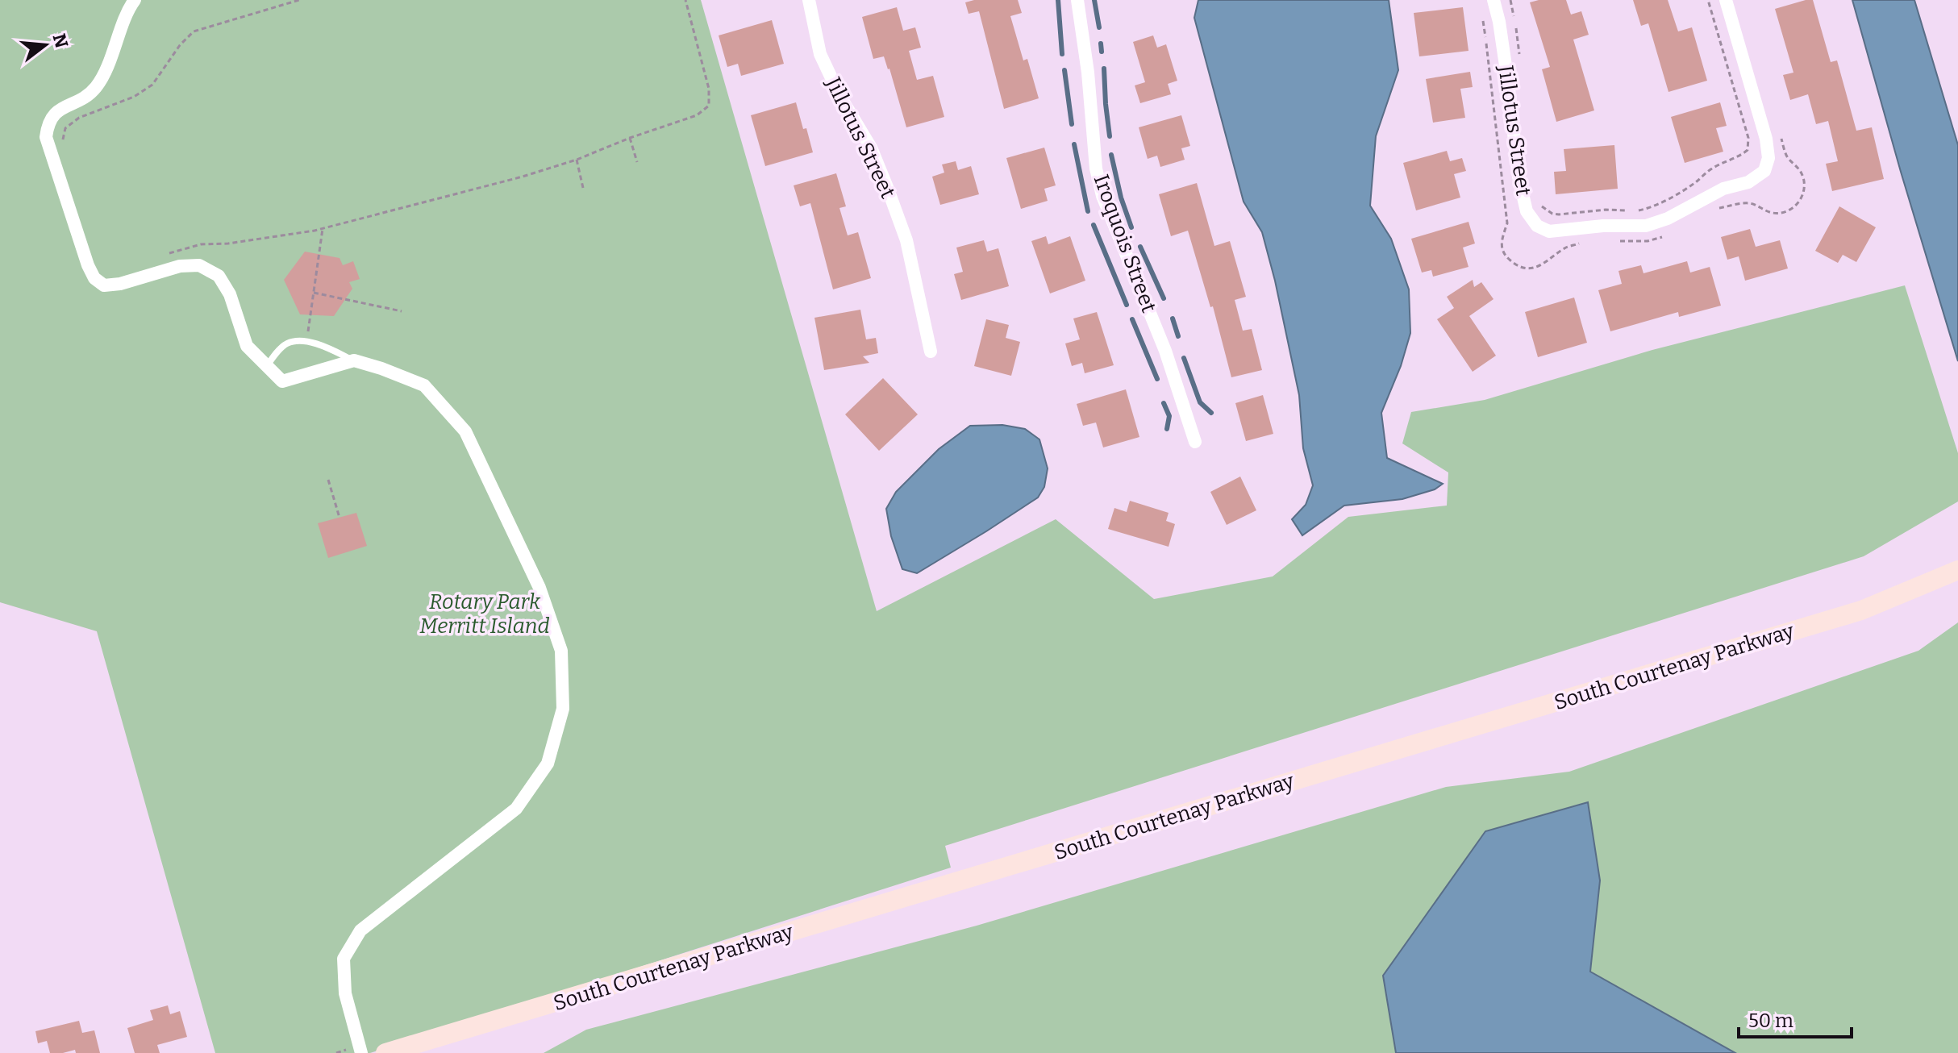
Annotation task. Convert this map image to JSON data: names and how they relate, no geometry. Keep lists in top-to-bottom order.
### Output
{
  "streets": {
    "main road": ["South Courtenay Parkway"],
    "street": ["Jillotus Street", "Iroquois Street"]
  },
  "parks": ["Rotary Park Merritt Island"],
  "scale_bar": "50 m",
  "north": "right"
}
